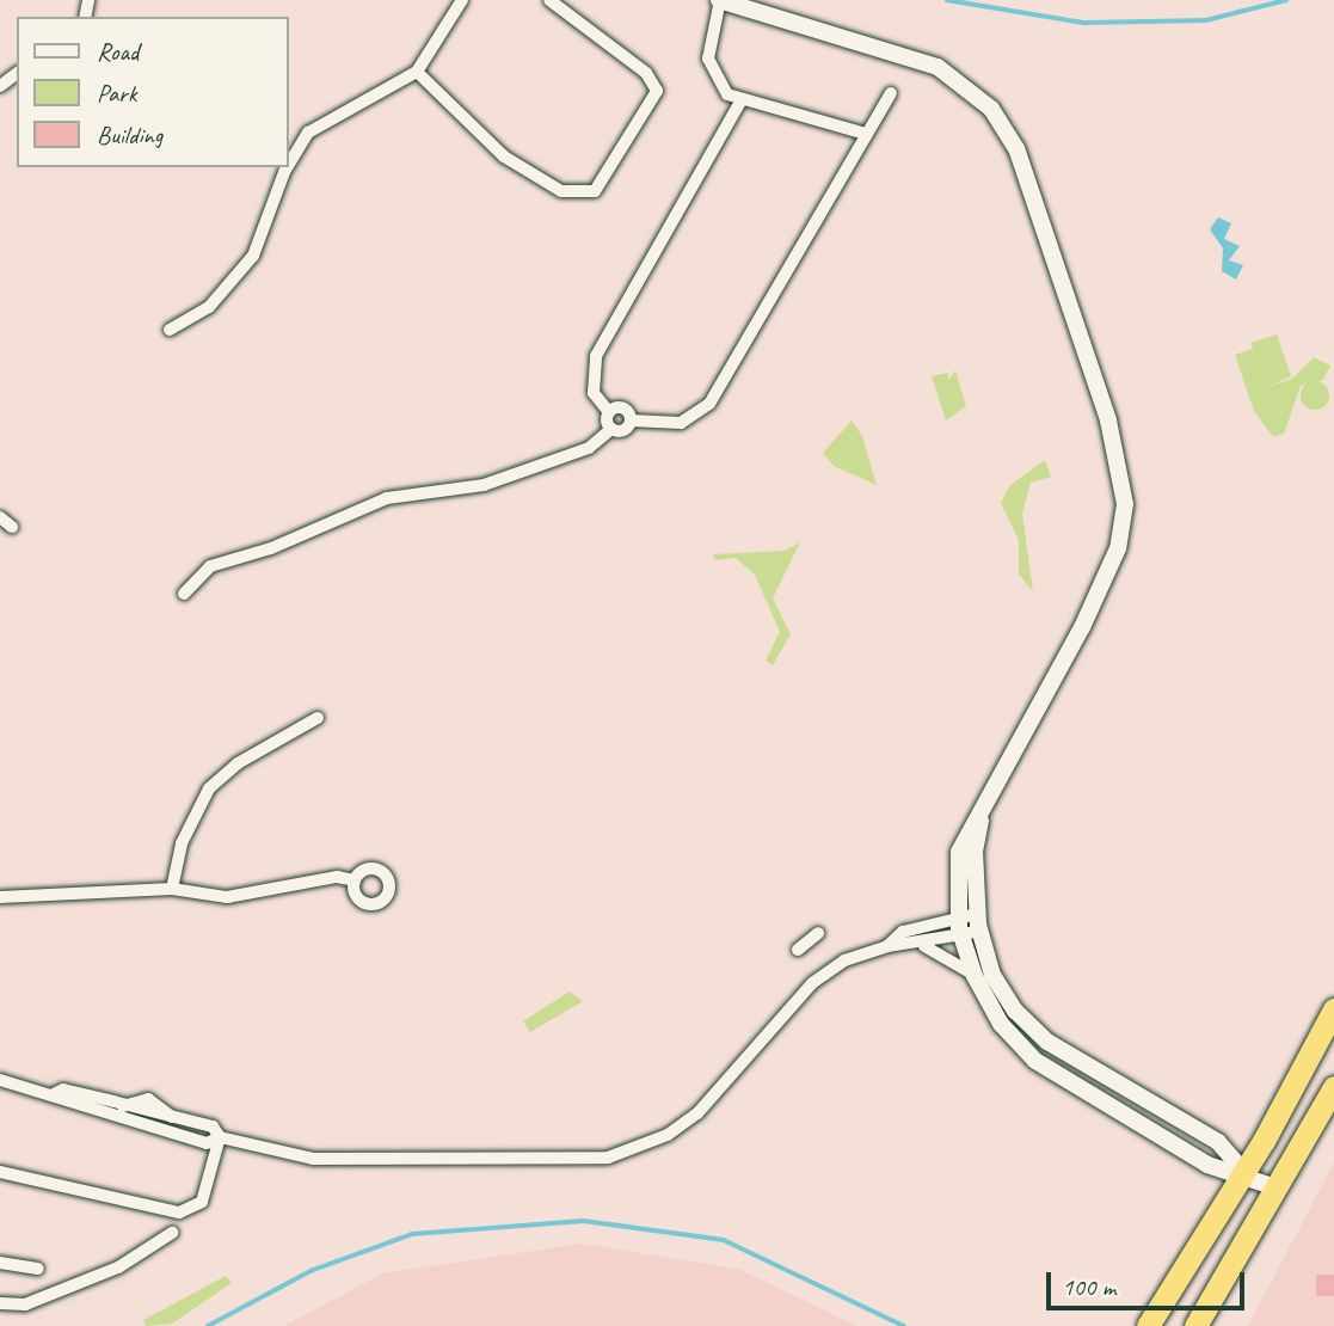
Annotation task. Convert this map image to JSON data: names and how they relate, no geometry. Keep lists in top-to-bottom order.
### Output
{
  "legend": ["Road", "Park", "Building"],
  "scale_bar": "100 m"
}
